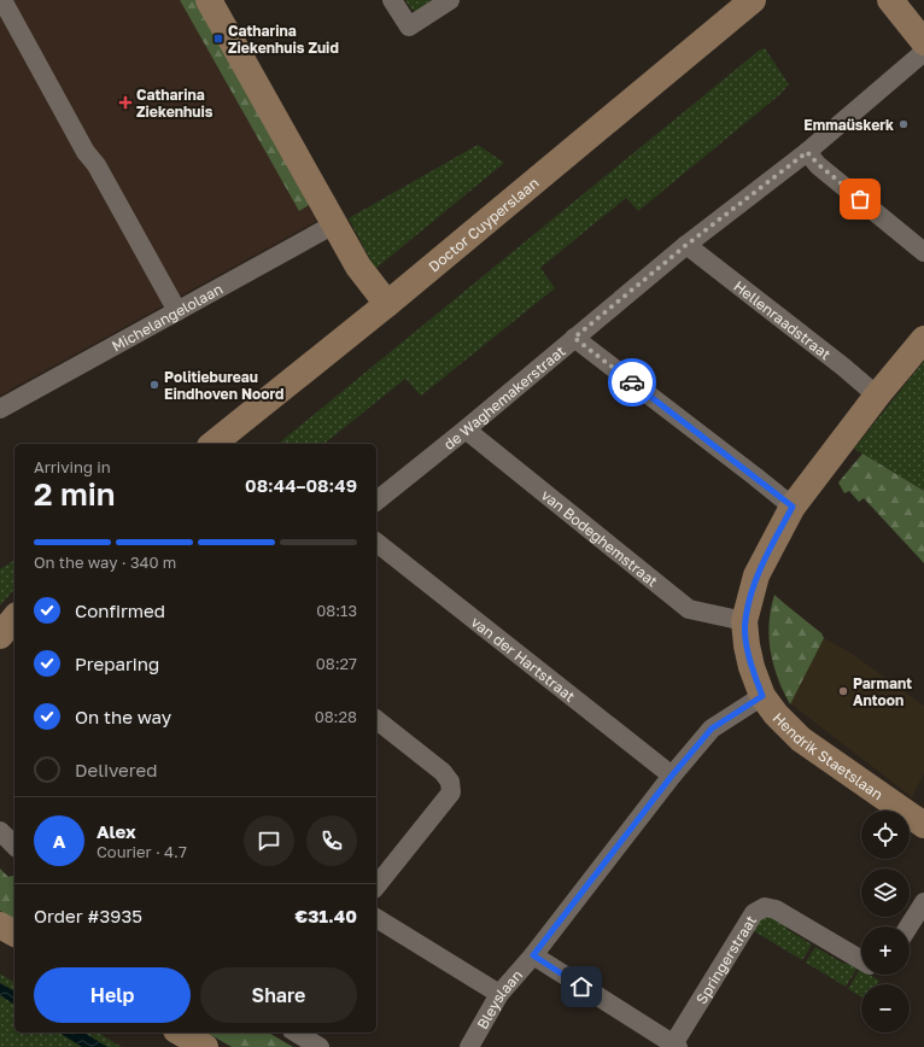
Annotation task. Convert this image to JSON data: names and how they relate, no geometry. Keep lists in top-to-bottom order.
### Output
{
  "streets": {
    "street": [
      "Doctor Cuyperslaan",
      "Michelangelolaan",
      "Hellenraadstraat",
      "de Waghemakerstraat",
      "van Bodeghemstraat",
      "van der Hartstraat",
      "Hendrik Staetslaan",
      "Springerstraat",
      "Bleyslaan"
    ]
  },
  "crossings": [
    ["Hellenraadstraat", "de Waghemakerstraat"],
    ["de Waghemakerstraat", "van Bodeghemstraat"],
    ["van Bodeghemstraat", "Hendrik Staetslaan"],
    ["van der Hartstraat", "Bleyslaan"],
    ["Hendrik Staetslaan", "Bleyslaan"]
  ],
  "places": {
    "transit": ["Catharina Ziekenhuis Zuid"],
    "health": ["Catharina Ziekenhuis"],
    "other": ["Emmaüskerk", "Politiebureau Eindhoven Noord", "Parmant Antoon"]
  },
  "page": {
    "heading": ["2 min", "Arriving in", "08:44–08:49"],
    "panel": [
      "Alex",
      "Courier · 4.7",
      "Order #3935",
      "€31.40"
    ],
    "bar": "On the way · 340 m",
    "list": [
      ["Confirmed", "08:13"],
      ["Preparing", "08:27"],
      ["On the way", "08:28"],
      "Delivered"
    ],
    "map_buttons": ["+", "−"],
    "round": "A",
    "buttons": ["Help", "Share"]
  }
}
